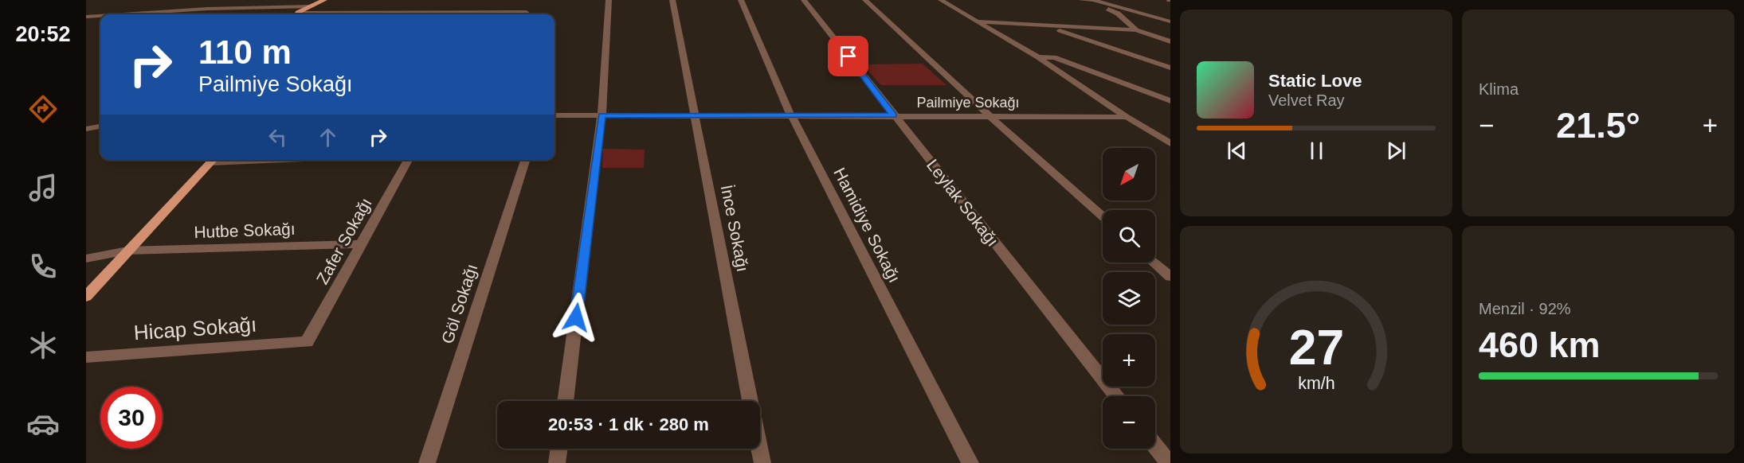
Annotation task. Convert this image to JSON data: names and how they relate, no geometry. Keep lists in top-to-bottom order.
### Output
{
  "streets": {
    "street": [
      "Pailmiye Sokağı",
      "Leylak Sokağı",
      "Hamidiye Sokağı",
      "İnce Sokağı",
      "Hutbe Sokağı",
      "Zafer Sokağı",
      "Göl Sokağı",
      "Hicap Sokağı"
    ]
  },
  "crossings": [
    ["Pailmiye Sokağı", "Leylak Sokağı"],
    ["Pailmiye Sokağı", "Hamidiye Sokağı"],
    ["Pailmiye Sokağı", "İnce Sokağı"],
    ["Hutbe Sokağı", "Zafer Sokağı"],
    ["Zafer Sokağı", "Hicap Sokağı"]
  ],
  "north": "bottom left",
  "page": {
    "tabs": "20:52",
    "tile": [
      "Klima",
      ["Menzil · 92%", "460 km"]
    ],
    "turn": ["110 m", "Pailmiye Sokağı"],
    "song": ["Static Love", "Velvet Ray"],
    "heat": ["−", "21.5°", "+"],
    "map_buttons": ["+", "−"],
    "limit": "30",
    "trip": "20:53 · 1 dk · 280 m",
    "gauge": ["27", "km/h"]
  }
}
